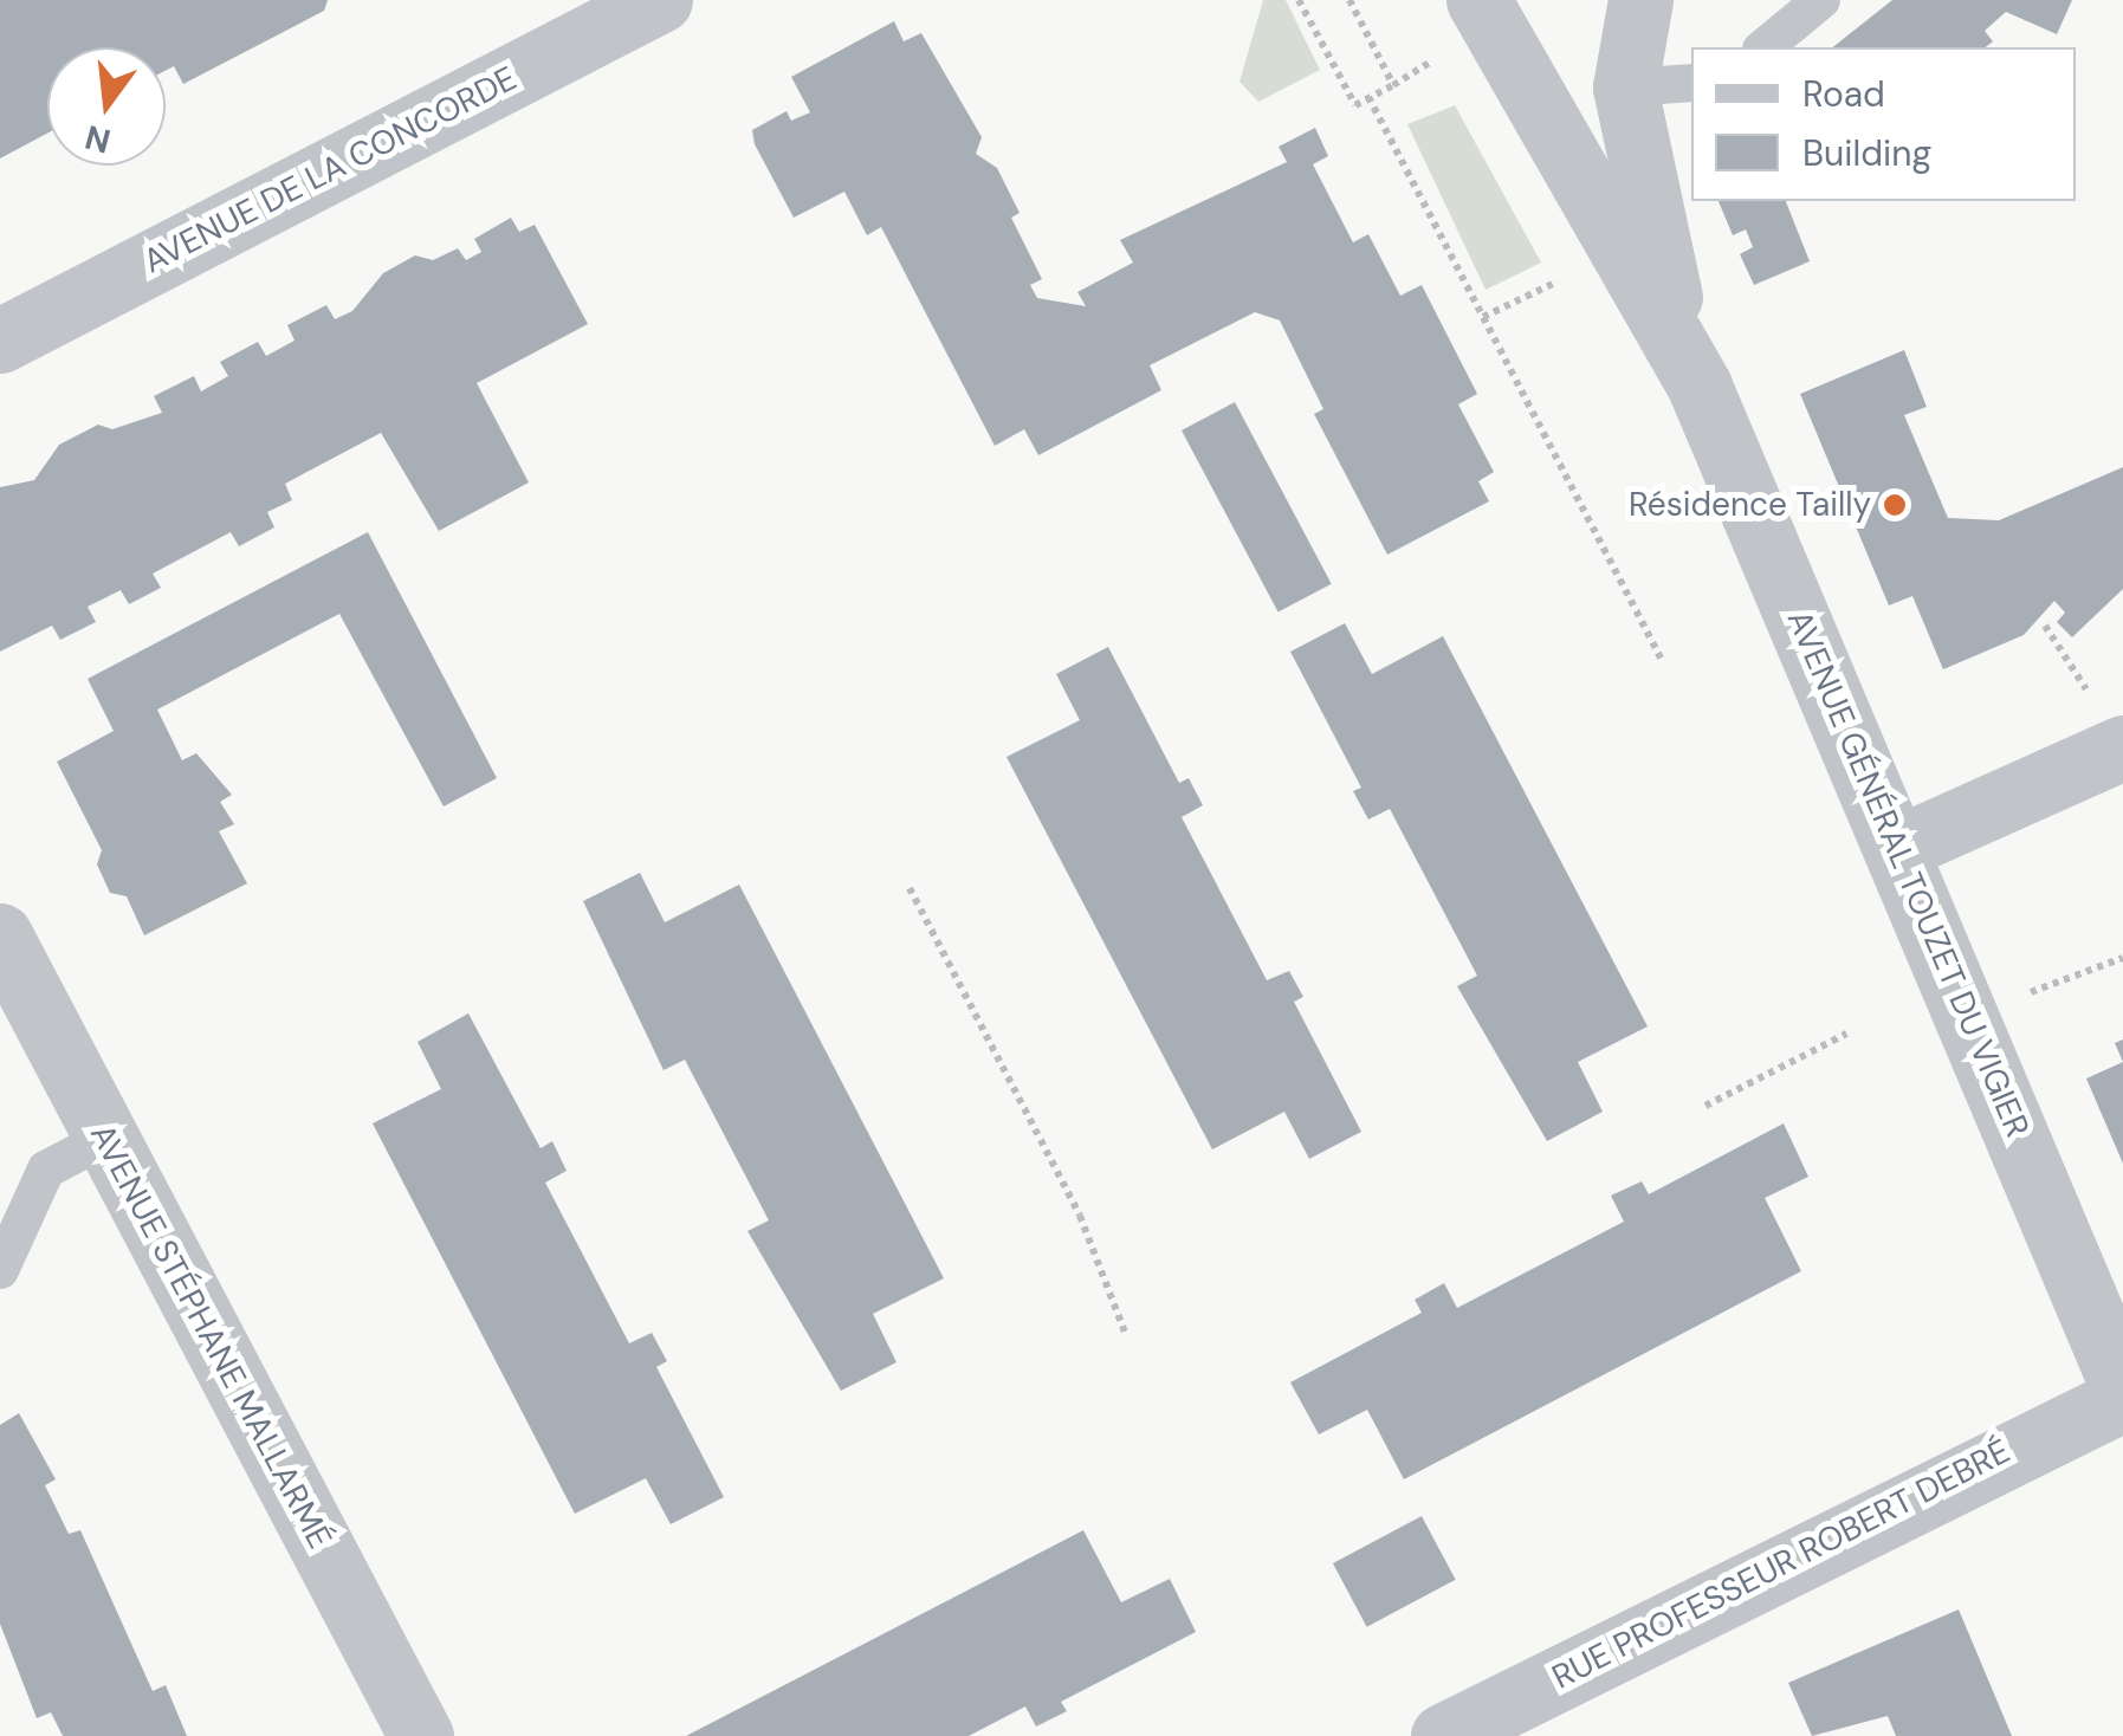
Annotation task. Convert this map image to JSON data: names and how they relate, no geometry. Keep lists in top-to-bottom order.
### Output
{
  "streets": {
    "street": [
      "AVENUE DE LA CONCORDE",
      "AVENUE GÉNÉRAL TOUZET DU VIGIER",
      "AVENUE STÉPHANE MALLARMÉ",
      "RUE PROFESSEUR ROBERT DEBRÉ"
    ]
  },
  "places": ["Résidence Tailly"],
  "legend": ["Road", "Building"],
  "north": "bottom"
}
